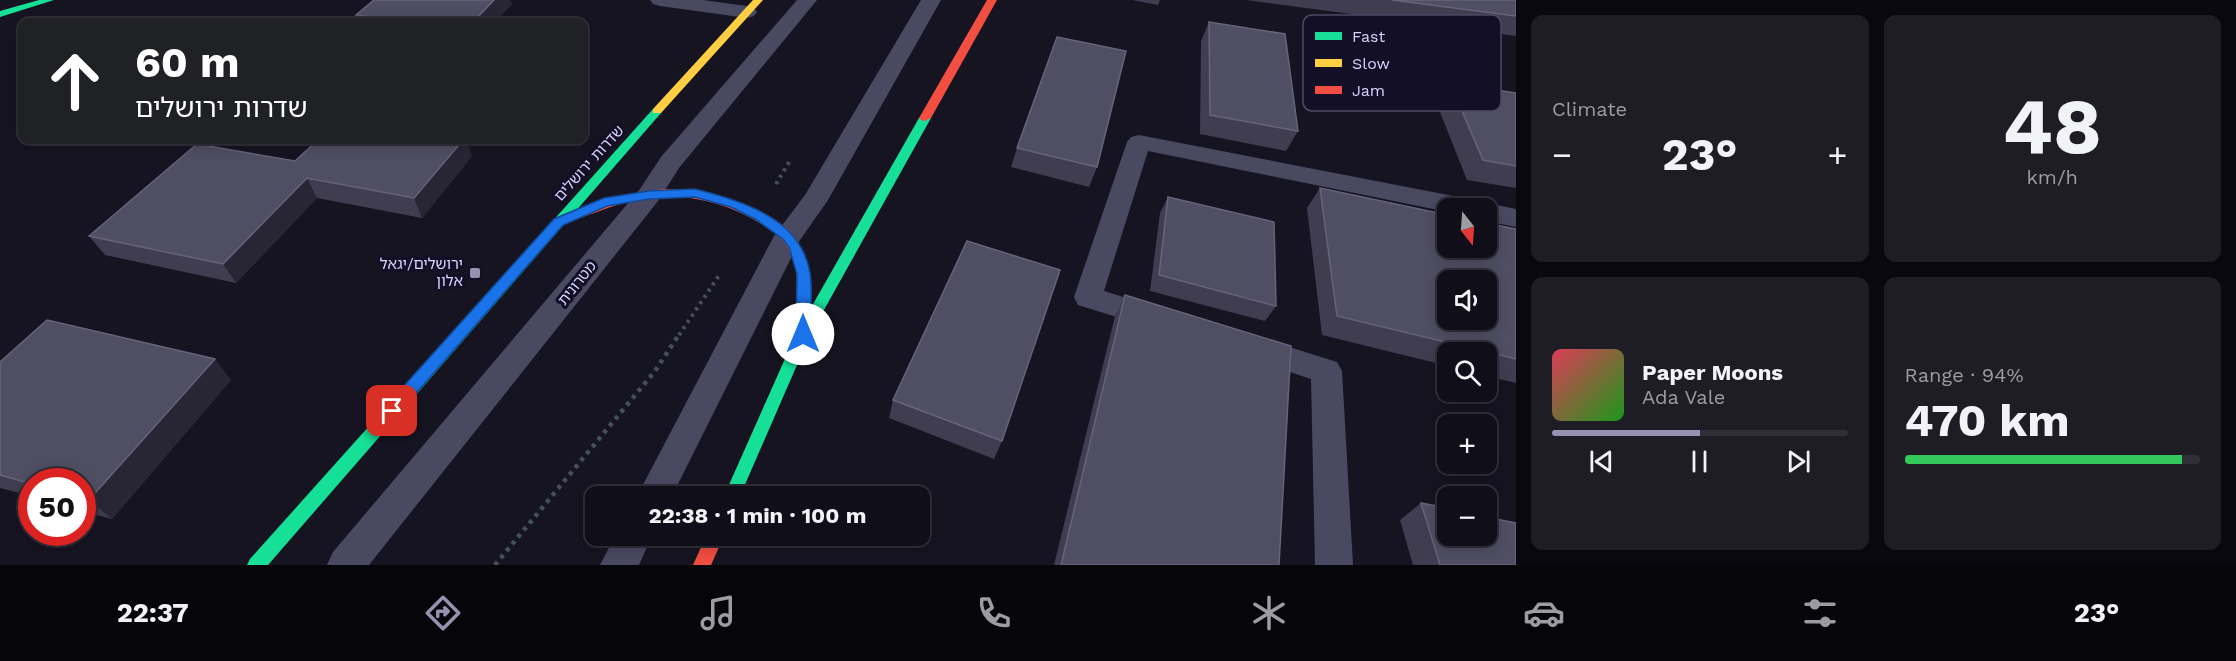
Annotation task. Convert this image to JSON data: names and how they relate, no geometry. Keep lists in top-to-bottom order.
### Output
{
  "streets": {
    "main road": ["שדרות ירושלים"],
    "lane": ["מטרונית"]
  },
  "places": {
    "transit": ["ירושלים/יגאל אלון"]
  },
  "legend": ["Fast", "Slow", "Jam"],
  "north": "bottom",
  "page": {
    "tile": [
      "Climate",
      ["48", "km/h"],
      ["Range · 94%", "470 km"]
    ],
    "turn": ["60 m", "שדרות ירושלים"],
    "heat": ["−", "23°", "+"],
    "map_buttons": ["+", "−"],
    "song": ["Paper Moons", "Ada Vale"],
    "limit": "50",
    "trip": "22:38 · 1 min · 100 m",
    "tabs": ["22:37", "23°"]
  }
}
